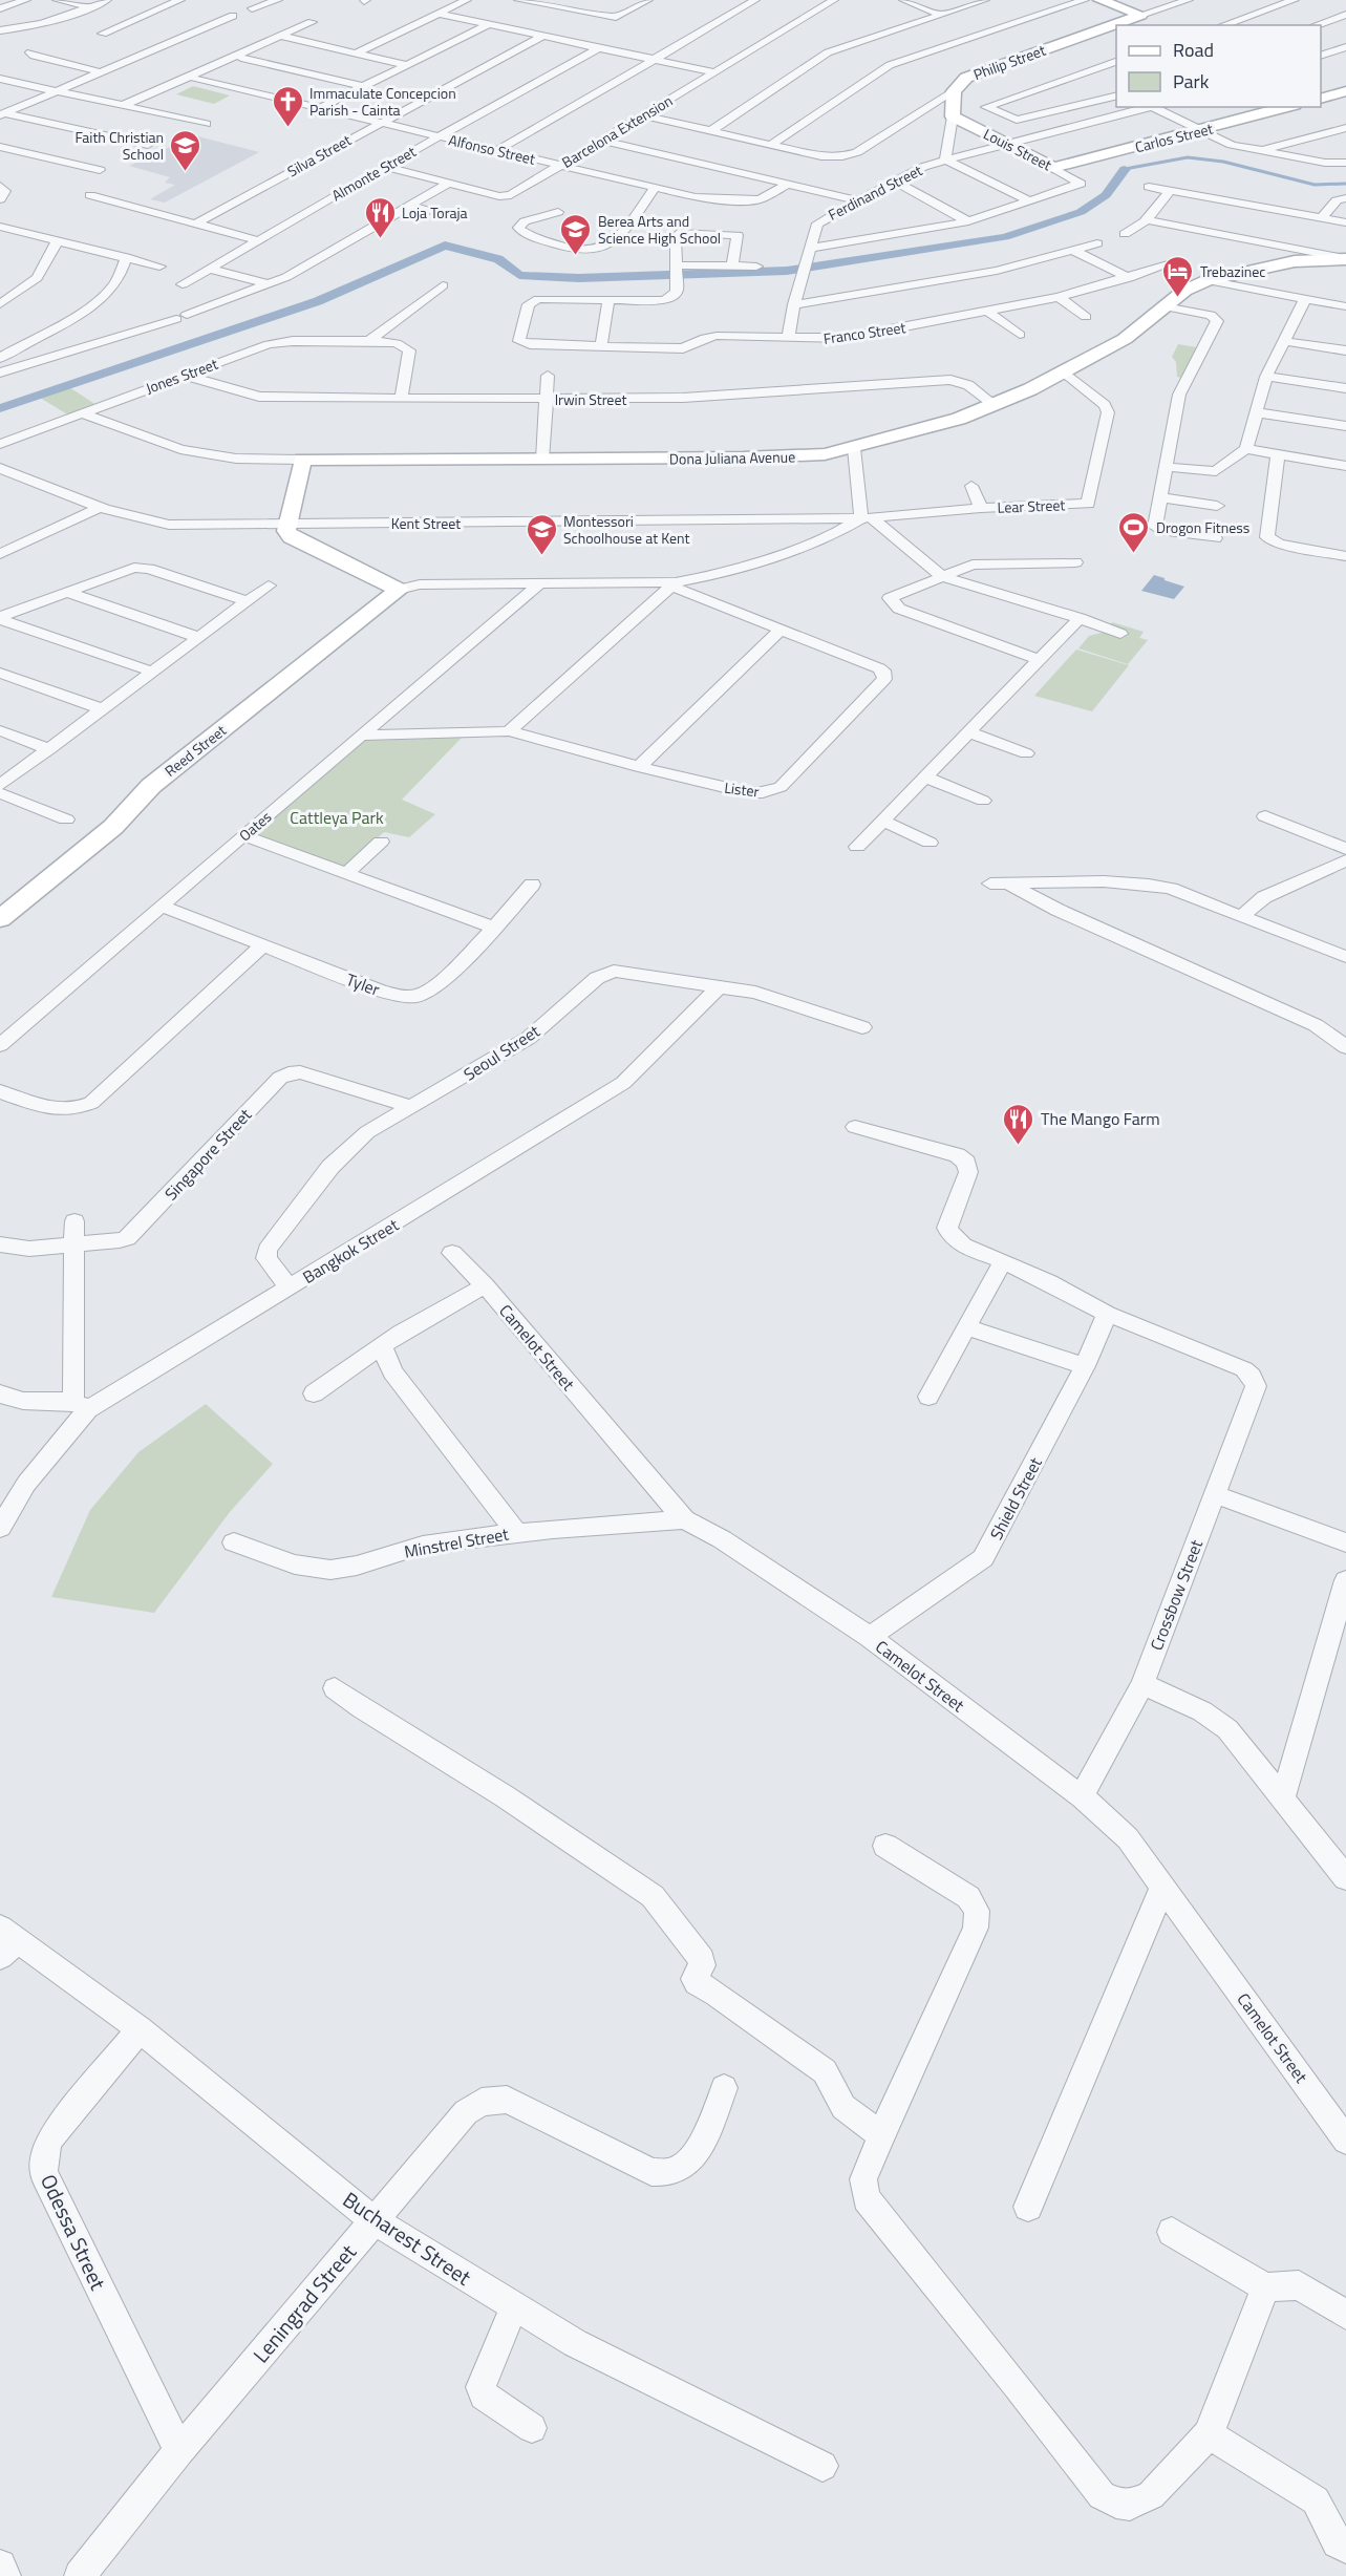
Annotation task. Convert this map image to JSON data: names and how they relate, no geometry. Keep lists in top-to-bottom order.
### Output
{
  "streets": {
    "street": [
      "Philip Street",
      "Barcelona Extension",
      "Carlos Street",
      "Alfonso Street",
      "Louis Street",
      "Silva Street",
      "Almonte Street",
      "Ferdinand Street",
      "Franco Street",
      "Jones Street",
      "Irwin Street",
      "Dona Juliana Avenue",
      "Lear Street",
      "Kent Street",
      "Reed Street",
      "Lister",
      "Oates",
      "Tyler",
      "Seoul Street",
      "Singapore Street",
      "Bangkok Street",
      "Camelot Street",
      "Shield Street",
      "Minstrel Street",
      "Crossbow Street",
      "Odessa Street",
      "Bucharest Street",
      "Leningrad Street"
    ]
  },
  "crossings": [
    ["Philip Street", "Louis Street"],
    ["Philip Street", "Ferdinand Street"],
    ["Barcelona Extension", "Alfonso Street"],
    ["Barcelona Extension", "Almonte Street"],
    ["Carlos Street", "Louis Street"],
    ["Alfonso Street", "Silva Street"],
    ["Alfonso Street", "Almonte Street"],
    ["Louis Street", "Ferdinand Street"],
    ["Ferdinand Street", "Franco Street"],
    ["Jones Street", "Irwin Street"],
    ["Jones Street", "Dona Juliana Avenue"],
    ["Irwin Street", "Dona Juliana Avenue"],
    ["Dona Juliana Avenue", "Lear Street"],
    ["Lear Street", "Kent Street"],
    ["Lister", "Oates"],
    ["Oates", "Tyler"],
    ["Seoul Street", "Singapore Street"],
    ["Seoul Street", "Bangkok Street"],
    ["Camelot Street", "Shield Street"],
    ["Camelot Street", "Minstrel Street"],
    ["Camelot Street", "Crossbow Street"],
    ["Shield Street", "Crossbow Street"],
    ["Odessa Street", "Bucharest Street"],
    ["Odessa Street", "Leningrad Street"],
    ["Bucharest Street", "Leningrad Street"]
  ],
  "parks": ["Cattleya Park"],
  "places": {
    "church": ["Immaculate Concepcion Parish - Cainta"],
    "school or university": ["Faith Christian School", "Berea Arts and Science High School", "Montessori Schoolhouse at Kent"],
    "restaurant": ["Loja Toraja", "The Mango Farm"],
    "hotel": ["Trebazinec"],
    "sports": ["Drogon Fitness"]
  },
  "legend": ["Road", "Park"]
}
